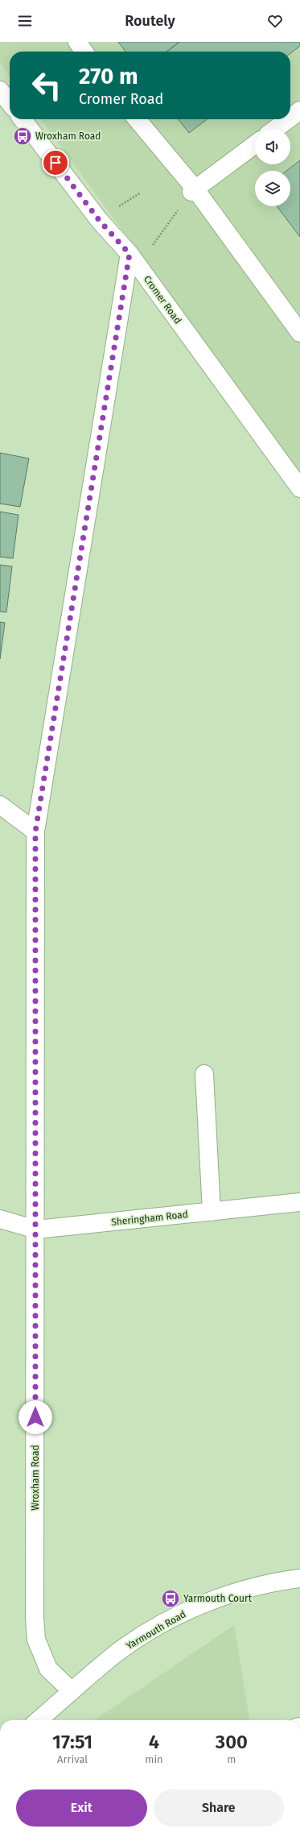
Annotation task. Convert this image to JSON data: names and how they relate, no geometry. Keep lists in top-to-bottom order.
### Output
{
  "streets": {
    "street": [
      "Cromer Road",
      "Sheringham Road",
      "Wroxham Road",
      "Yarmouth Road"
    ]
  },
  "crossings": [
    ["Cromer Road", "Wroxham Road"],
    ["Sheringham Road", "Wroxham Road"],
    ["Wroxham Road", "Yarmouth Road"]
  ],
  "places": {
    "bus stop": ["Wroxham Road", "Yarmouth Court"]
  },
  "page": {
    "header": "Routely",
    "turn": ["270 m", "Cromer Road"],
    "eta": [
      "17:51",
      "Arrival",
      "4",
      "min",
      "300",
      "m"
    ],
    "buttons": ["Exit", "Share"]
  }
}
